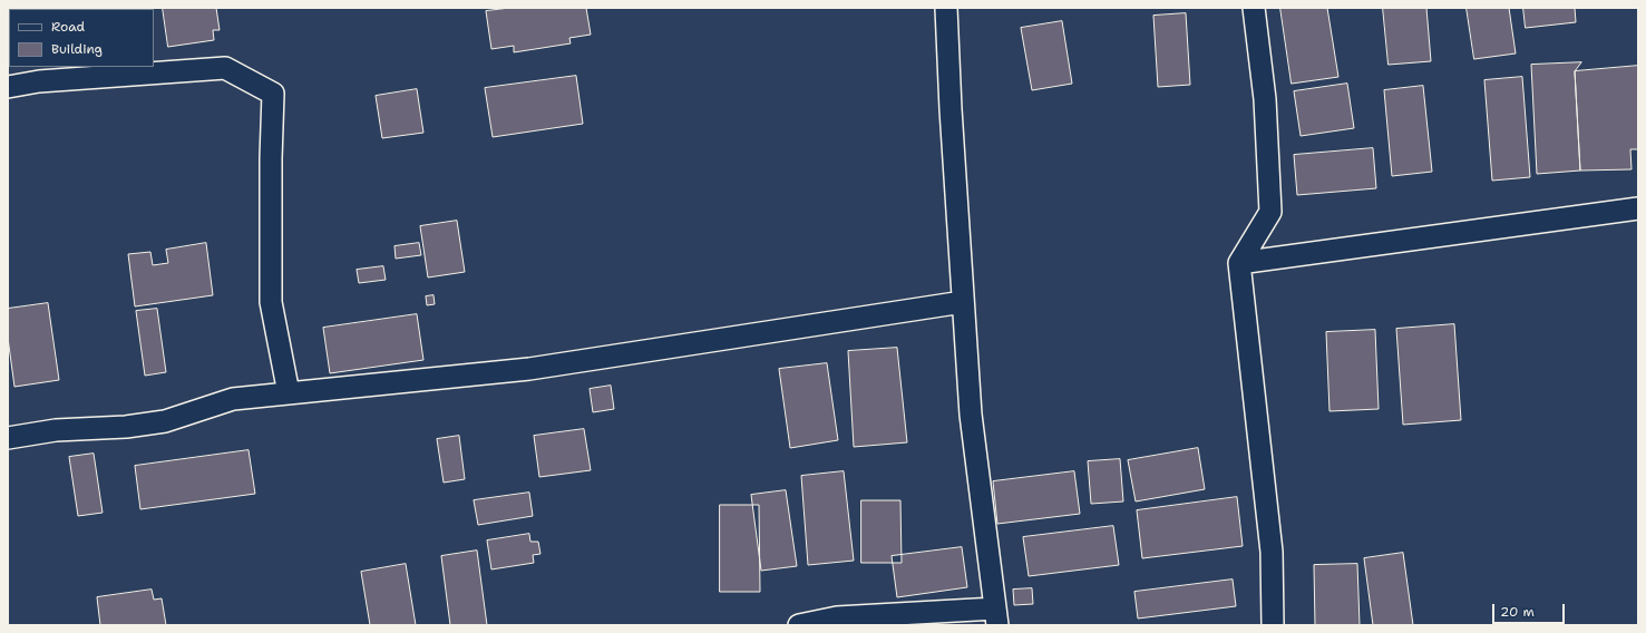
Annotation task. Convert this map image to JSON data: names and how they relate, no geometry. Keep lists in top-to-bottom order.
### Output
{
  "legend": ["Road", "Building"],
  "scale_bar": "20 m"
}
